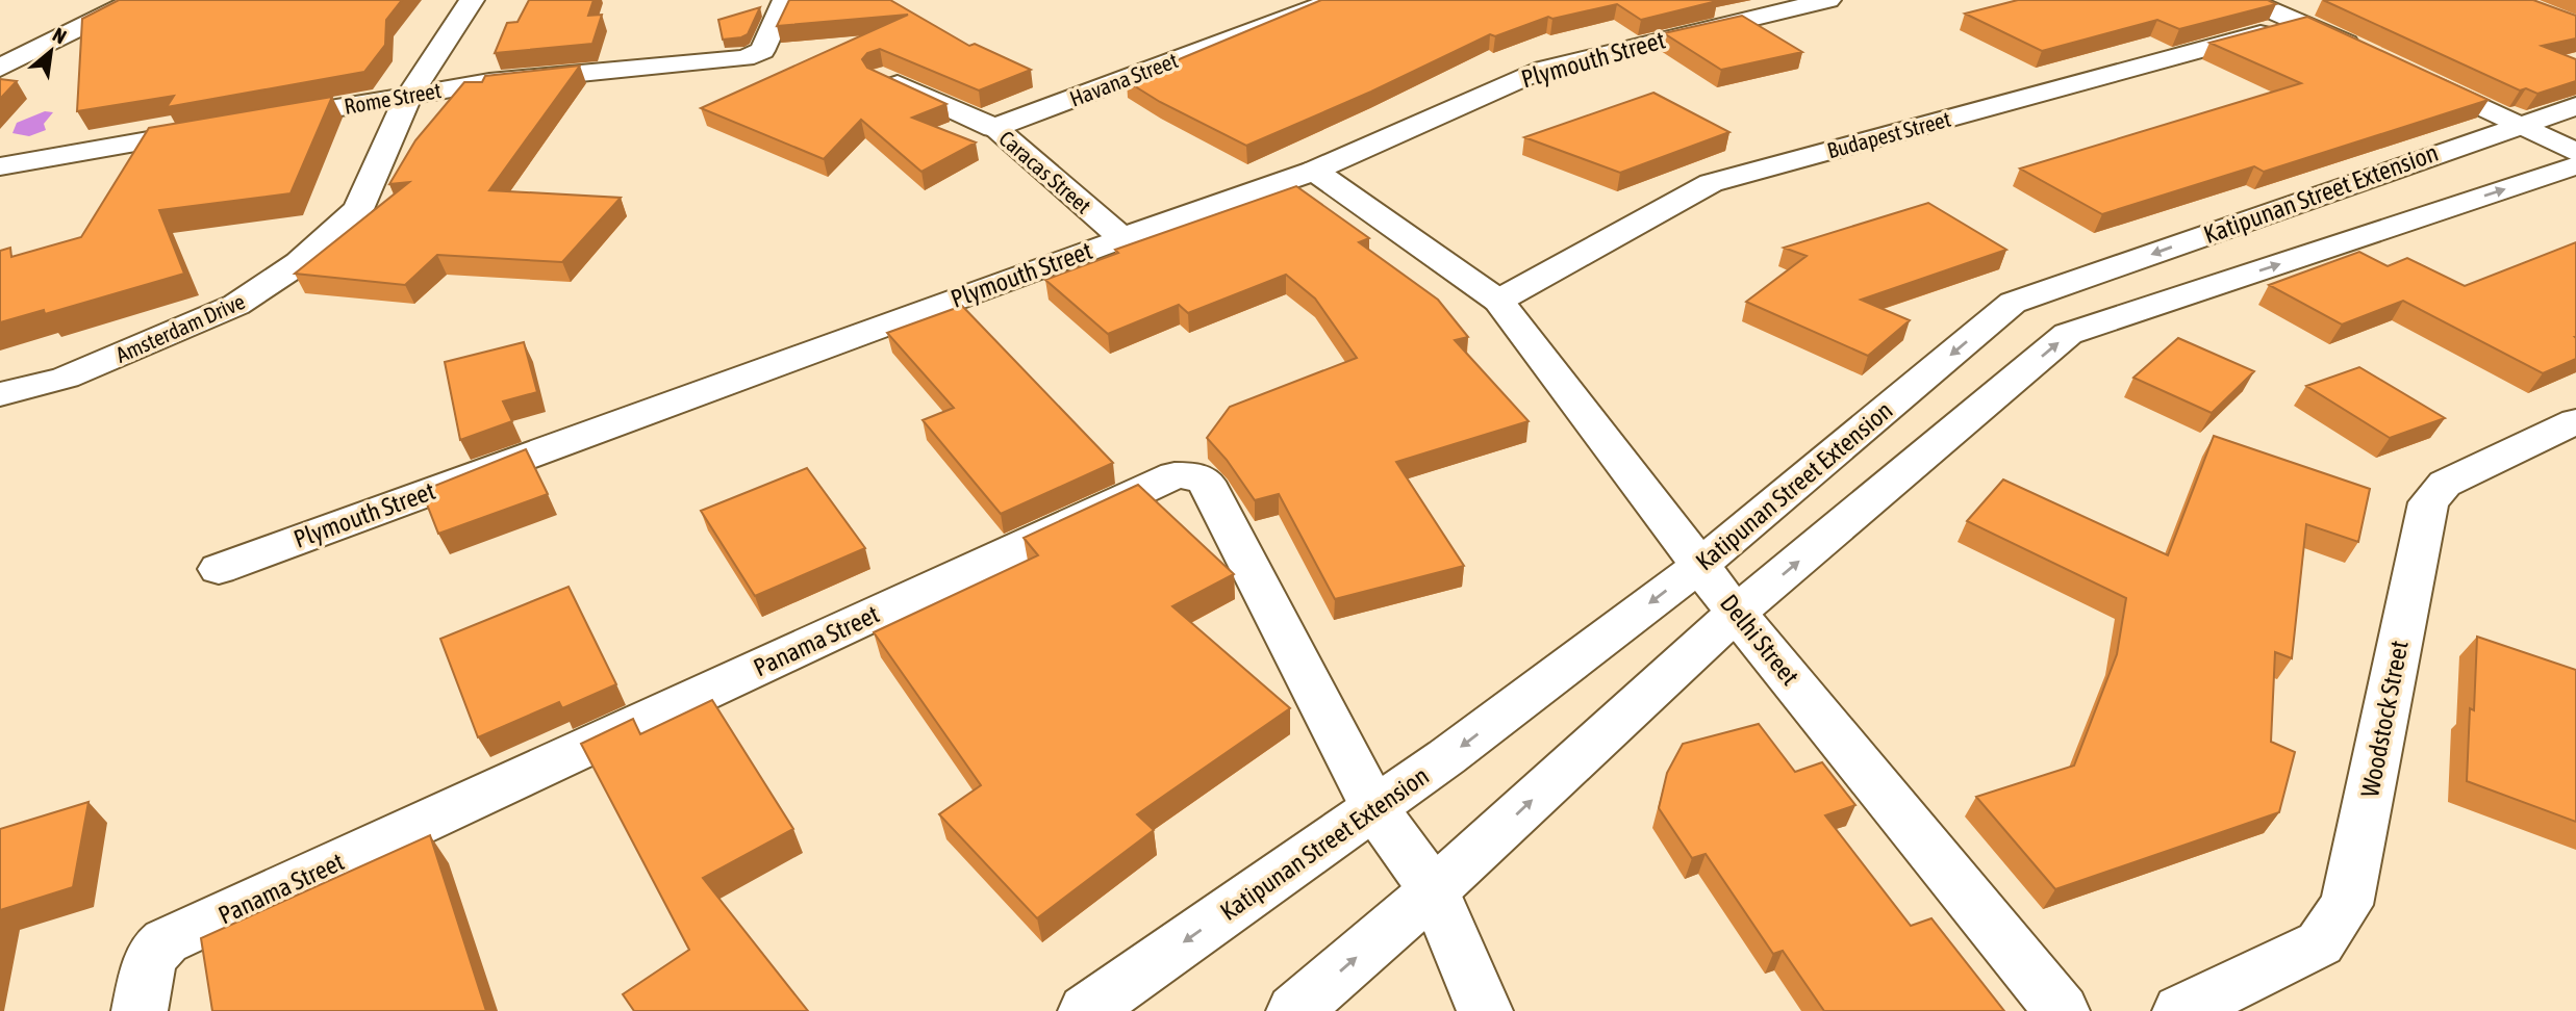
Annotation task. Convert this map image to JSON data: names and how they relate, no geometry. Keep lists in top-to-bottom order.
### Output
{
  "streets": {
    "street": [
      "Plymouth Street",
      "Havana Street",
      "Rome Street",
      "Budapest Street",
      "Caracas Street",
      "Katipunan Street Extension",
      "Amsterdam Drive",
      "Delhi Street",
      "Panama Street",
      "Woodstock Street"
    ]
  },
  "crossings": [
    ["Plymouth Street", "Caracas Street"],
    ["Plymouth Street", "Delhi Street"],
    ["Havana Street", "Caracas Street"],
    ["Rome Street", "Amsterdam Drive"],
    ["Budapest Street", "Delhi Street"],
    ["Katipunan Street Extension", "Delhi Street"],
    ["Katipunan Street Extension", "Panama Street"]
  ],
  "north": "top right"
}
